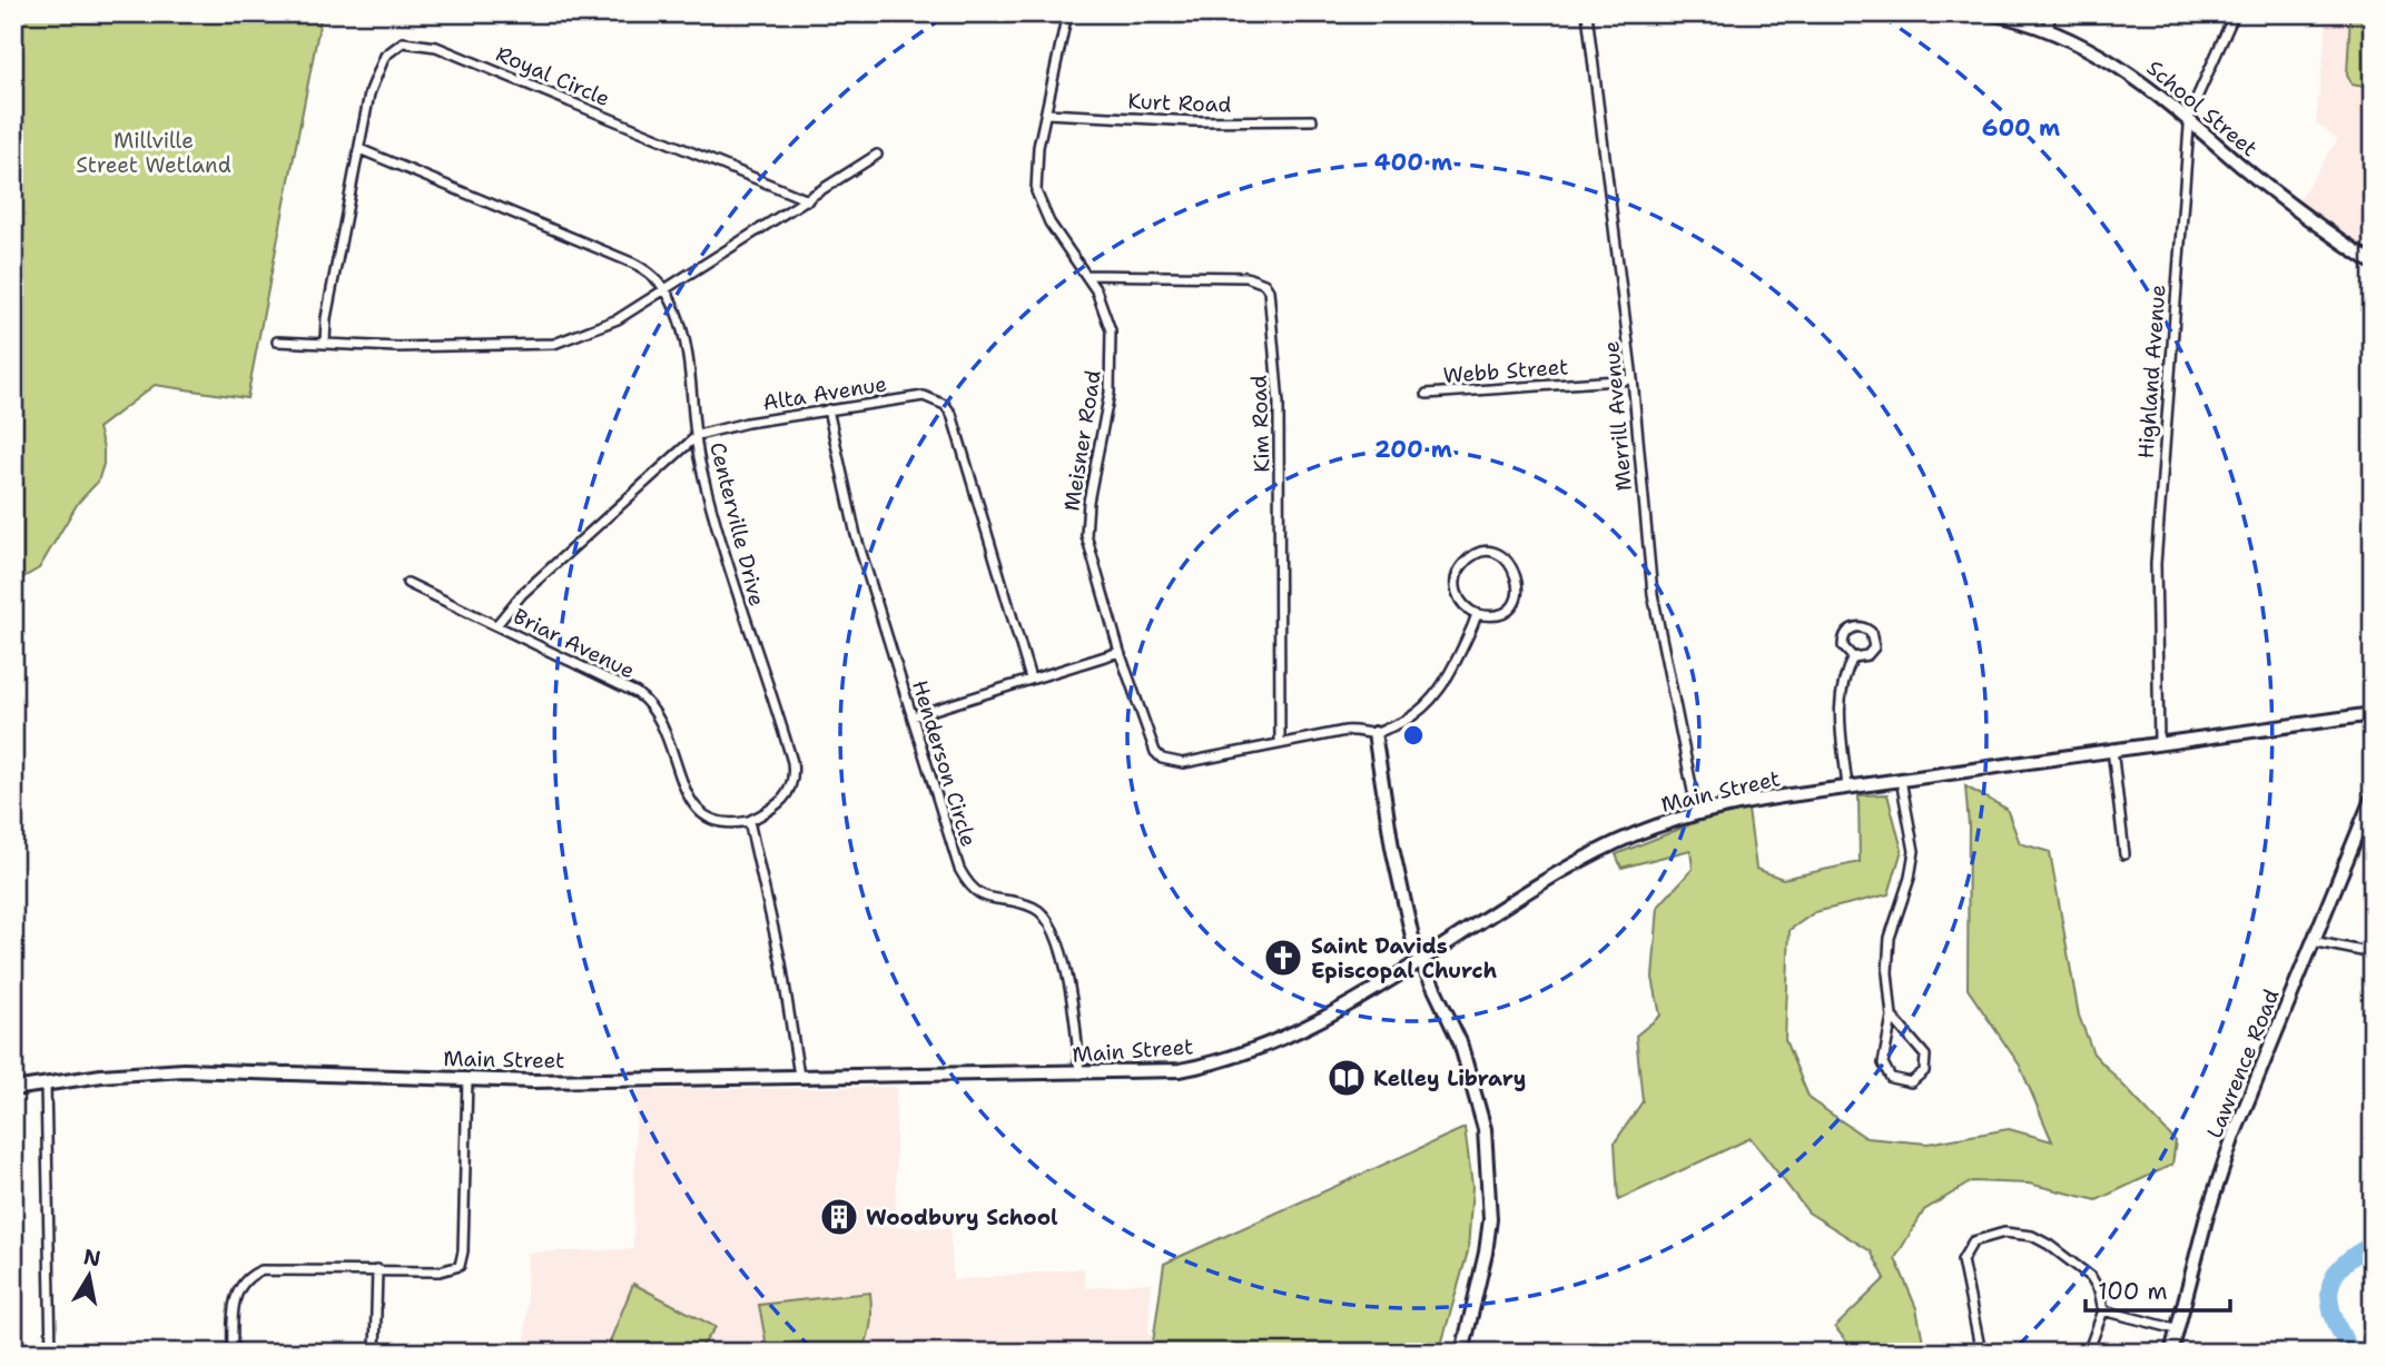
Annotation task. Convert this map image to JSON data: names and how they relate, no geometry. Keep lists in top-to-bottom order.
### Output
{
  "streets": {
    "main road": ["School Street", "Main Street", "Lawrence Road"],
    "street": [
      "Royal Circle",
      "Kurt Road",
      "Webb Street",
      "Highland Avenue",
      "Alta Avenue",
      "Merrill Avenue",
      "Kim Road",
      "Meisner Road",
      "Centerville Drive",
      "Briar Avenue",
      "Henderson Circle"
    ]
  },
  "crossings": [
    ["Royal Circle", "Centerville Drive"],
    ["Kurt Road", "Meisner Road"],
    ["School Street", "Highland Avenue"],
    ["Webb Street", "Merrill Avenue"],
    ["Highland Avenue", "Main Street"],
    ["Alta Avenue", "Centerville Drive"],
    ["Alta Avenue", "Henderson Circle"],
    ["Merrill Avenue", "Main Street"],
    ["Kim Road", "Meisner Road"],
    ["Centerville Drive", "Briar Avenue"],
    ["Henderson Circle", "Main Street"]
  ],
  "parks": ["Millville Street Wetland"],
  "places": {
    "church": ["Saint Davids Episcopal Church"],
    "library": ["Kelley Library"],
    "building": ["Woodbury School"]
  },
  "scale_bar": "100 m",
  "north": "top",
  "rings": ["600 m", "400 m", "200 m"]
}
